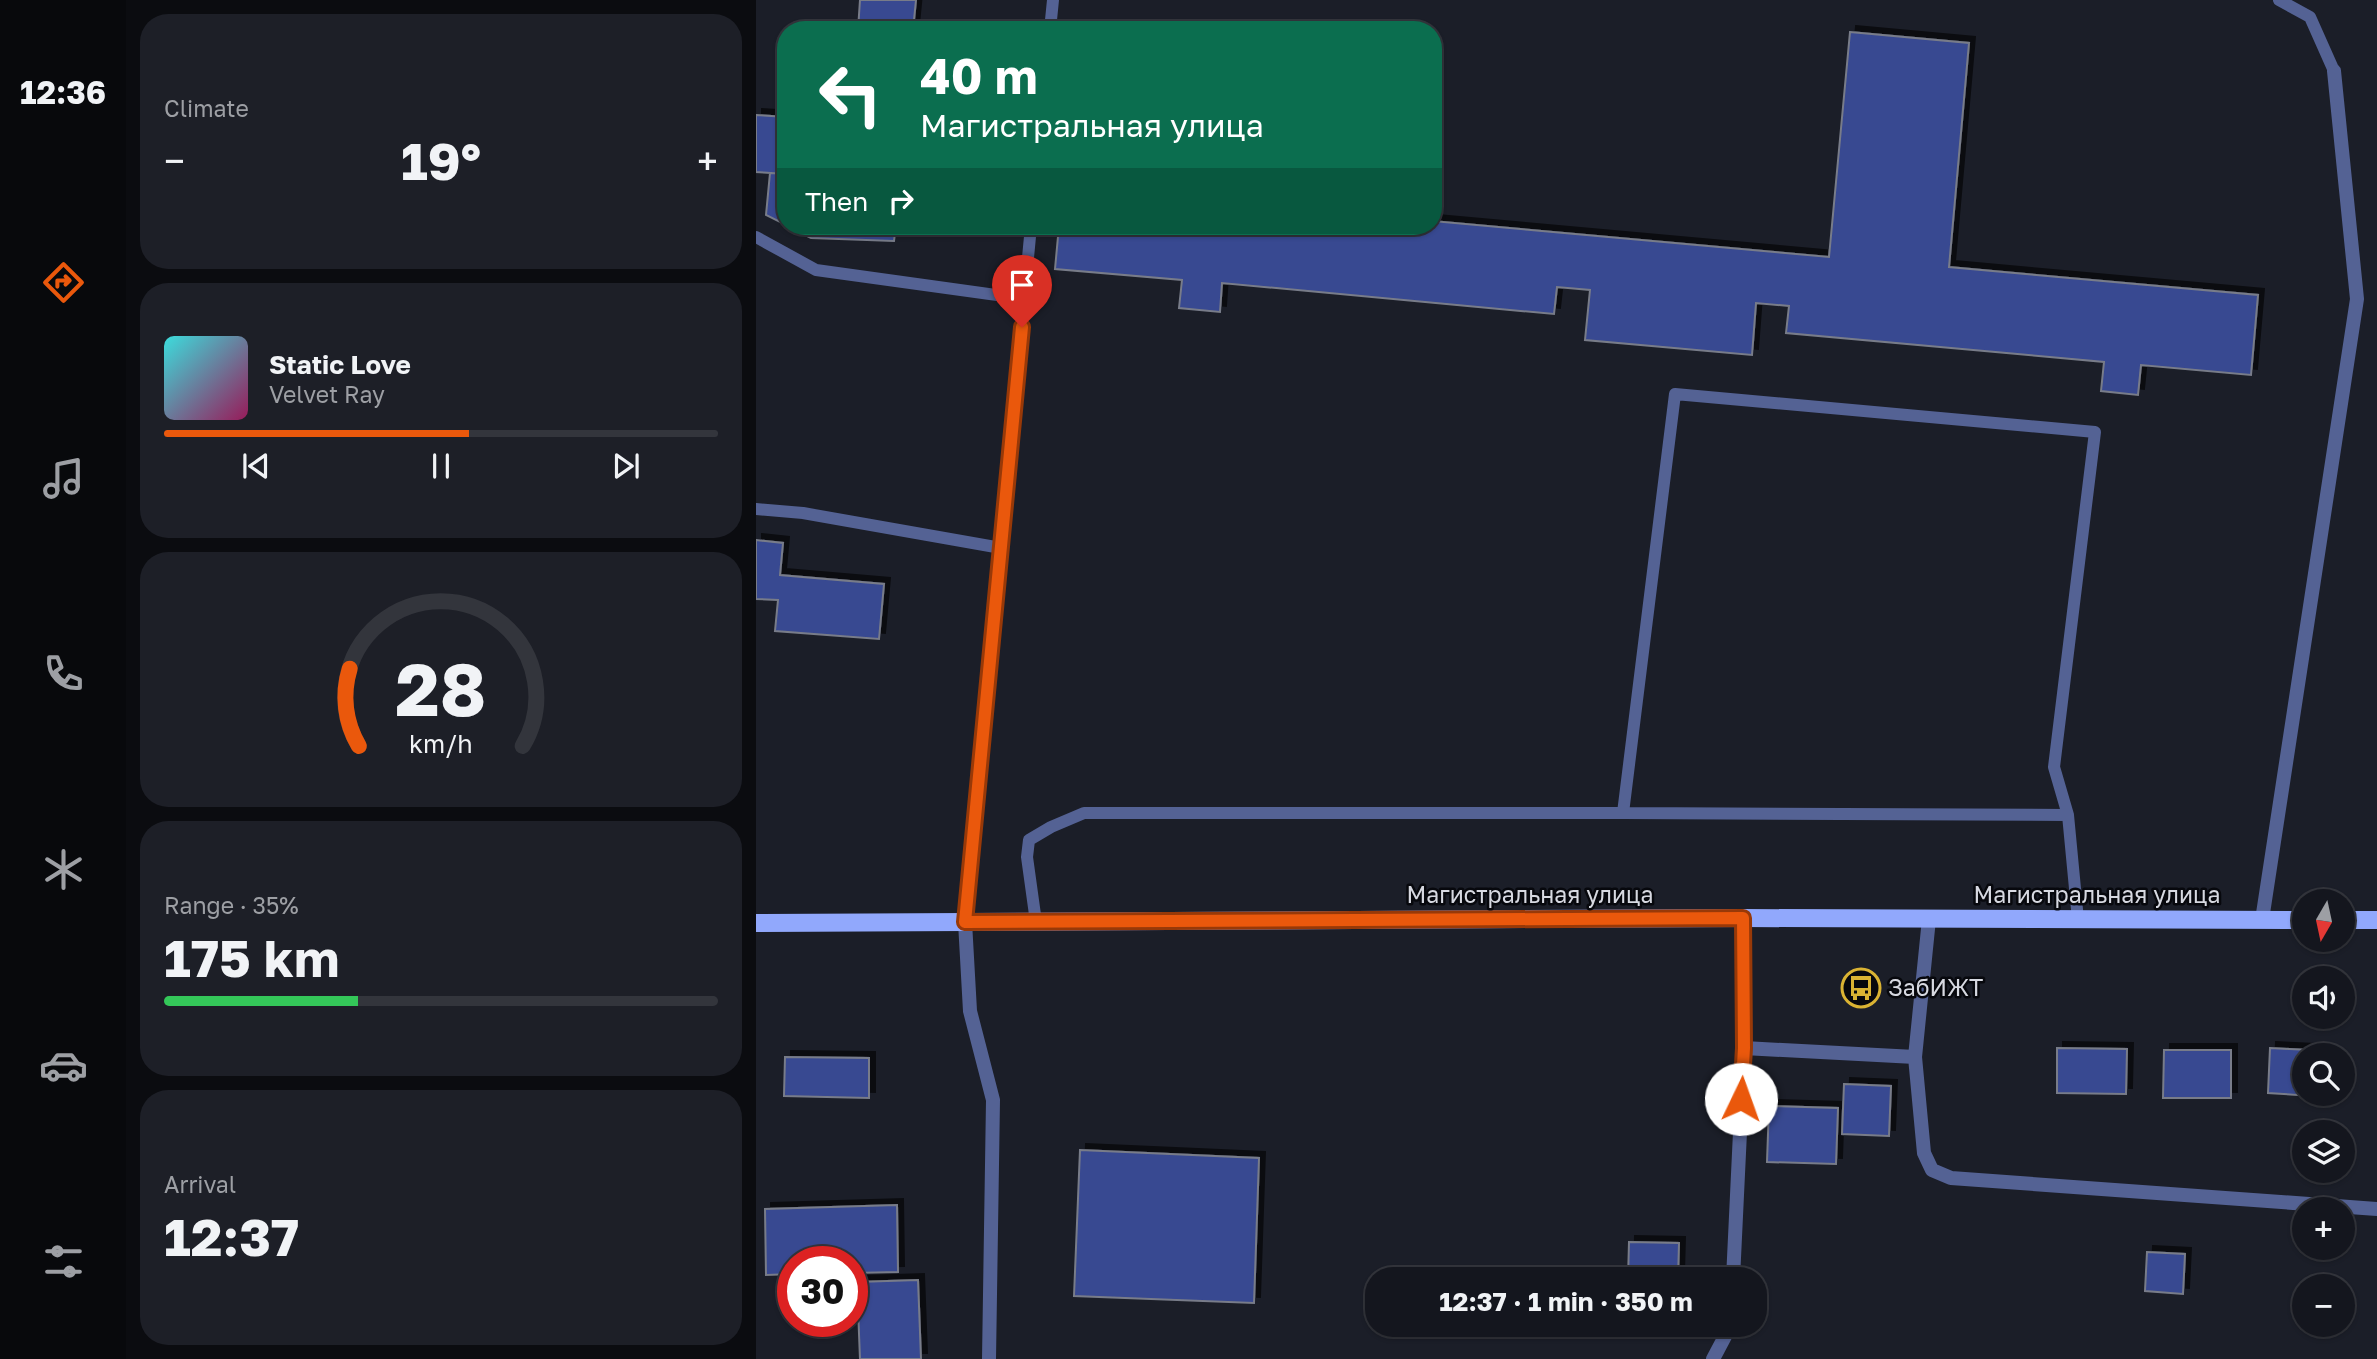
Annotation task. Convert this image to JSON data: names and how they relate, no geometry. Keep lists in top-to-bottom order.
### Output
{
  "streets": {
    "main road": ["Магистральная улица"]
  },
  "places": {
    "bus stop": ["ЗабИЖТ"]
  },
  "north": "bottom",
  "page": {
    "tabs": "12:36",
    "tile": [
      "Climate",
      ["Range · 35%", "175 km"],
      ["Arrival", "12:37"]
    ],
    "turn": ["40 m", "Магистральная улица"],
    "heat": ["−", "19°", "+"],
    "then": "Then",
    "song": ["Static Love", "Velvet Ray"],
    "map_buttons": ["+", "−"],
    "limit": "30",
    "trip": "12:37 · 1 min · 350 m",
    "gauge": ["28", "km/h"]
  }
}
